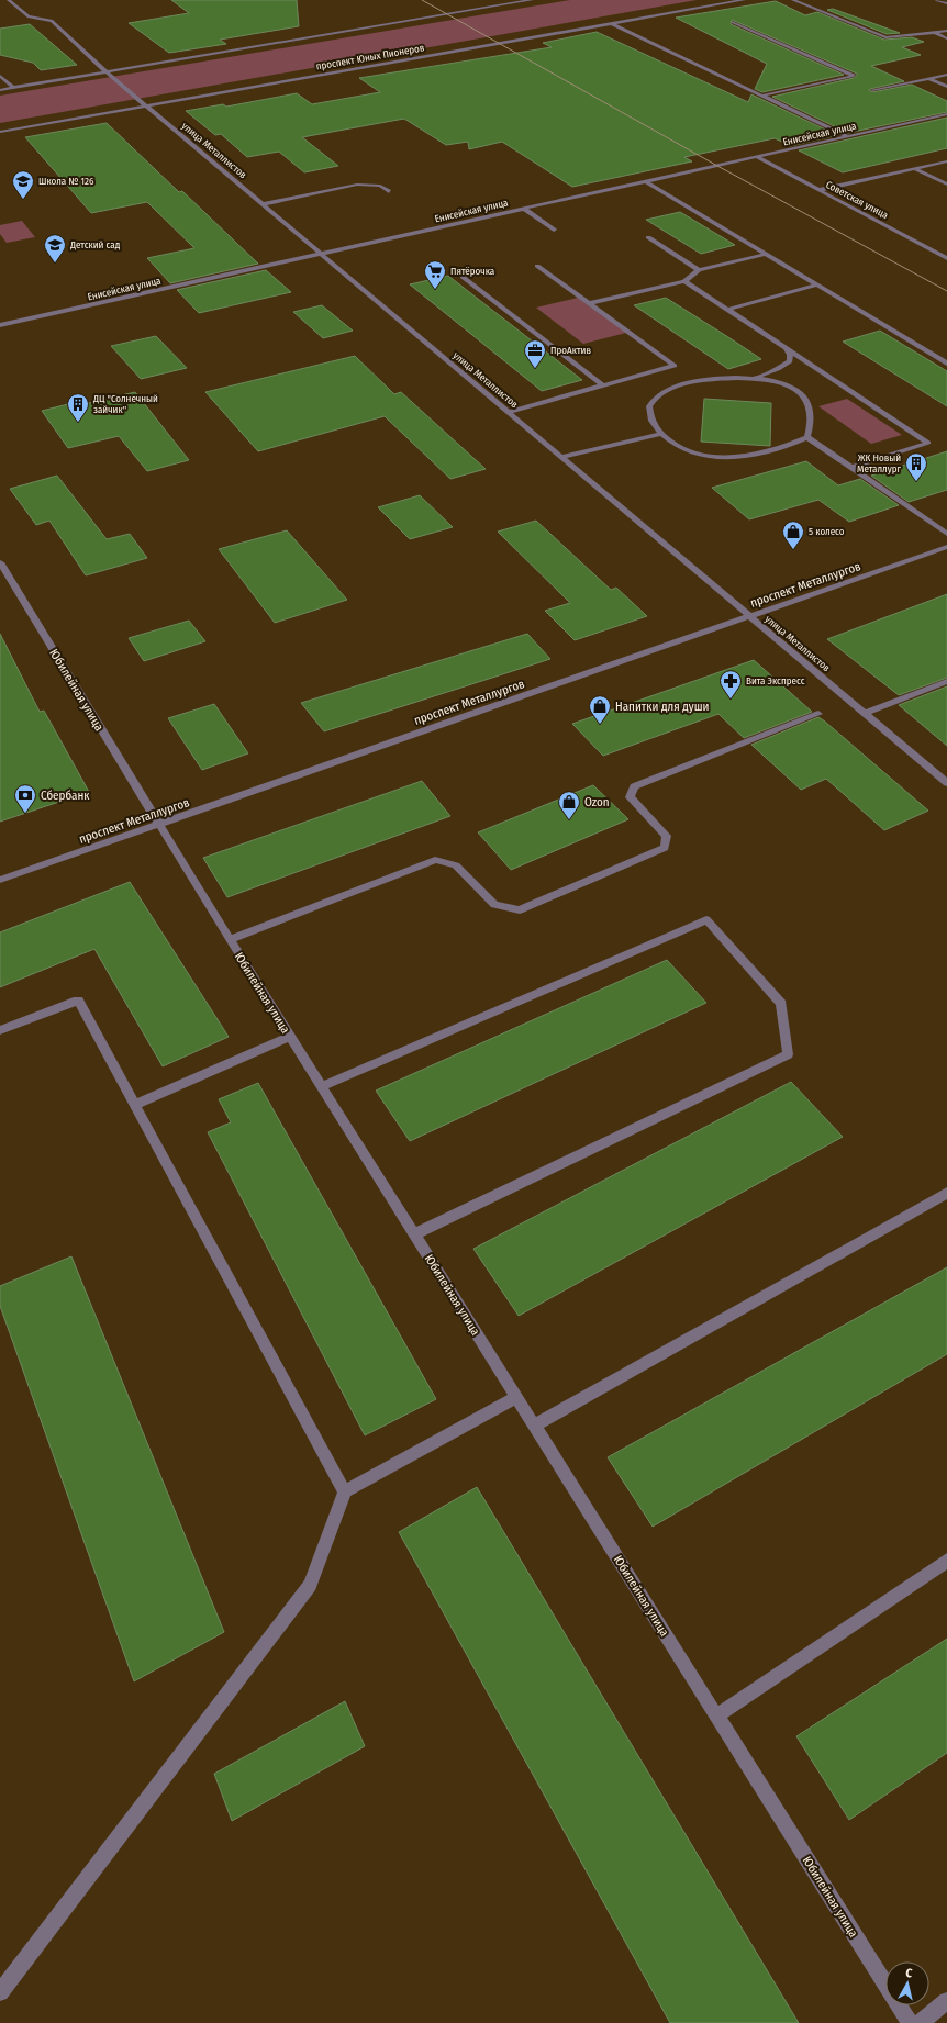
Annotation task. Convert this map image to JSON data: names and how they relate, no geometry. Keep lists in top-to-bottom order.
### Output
{
  "streets": {
    "street": [
      "проспект Юных Пионеров",
      "Енисейская улица",
      "улица Металлистов",
      "Советская улица",
      "проспект Металлургов",
      "Юбилейная улица"
    ]
  },
  "crossings": [
    ["проспект Юных Пионеров", "улица Металлистов"],
    ["Енисейская улица", "улица Металлистов"],
    ["Енисейская улица", "Советская улица"],
    ["улица Металлистов", "проспект Металлургов"],
    ["проспект Металлургов", "Юбилейная улица"]
  ],
  "places": {
    "school or university": ["Школа № 126", "Детский сад"],
    "supermarket": ["Пятёрочка"],
    "office": ["ПроАктив"],
    "building": ["ДЦ \"Солнечный зайчик\"", "ЖК Новый Металлург"],
    "shop": ["5 колесо", "Напитки для души", "Ozon"],
    "pharmacy": ["Вита Экспресс"],
    "bank": ["Сбербанк"]
  },
  "north": "top"
}
